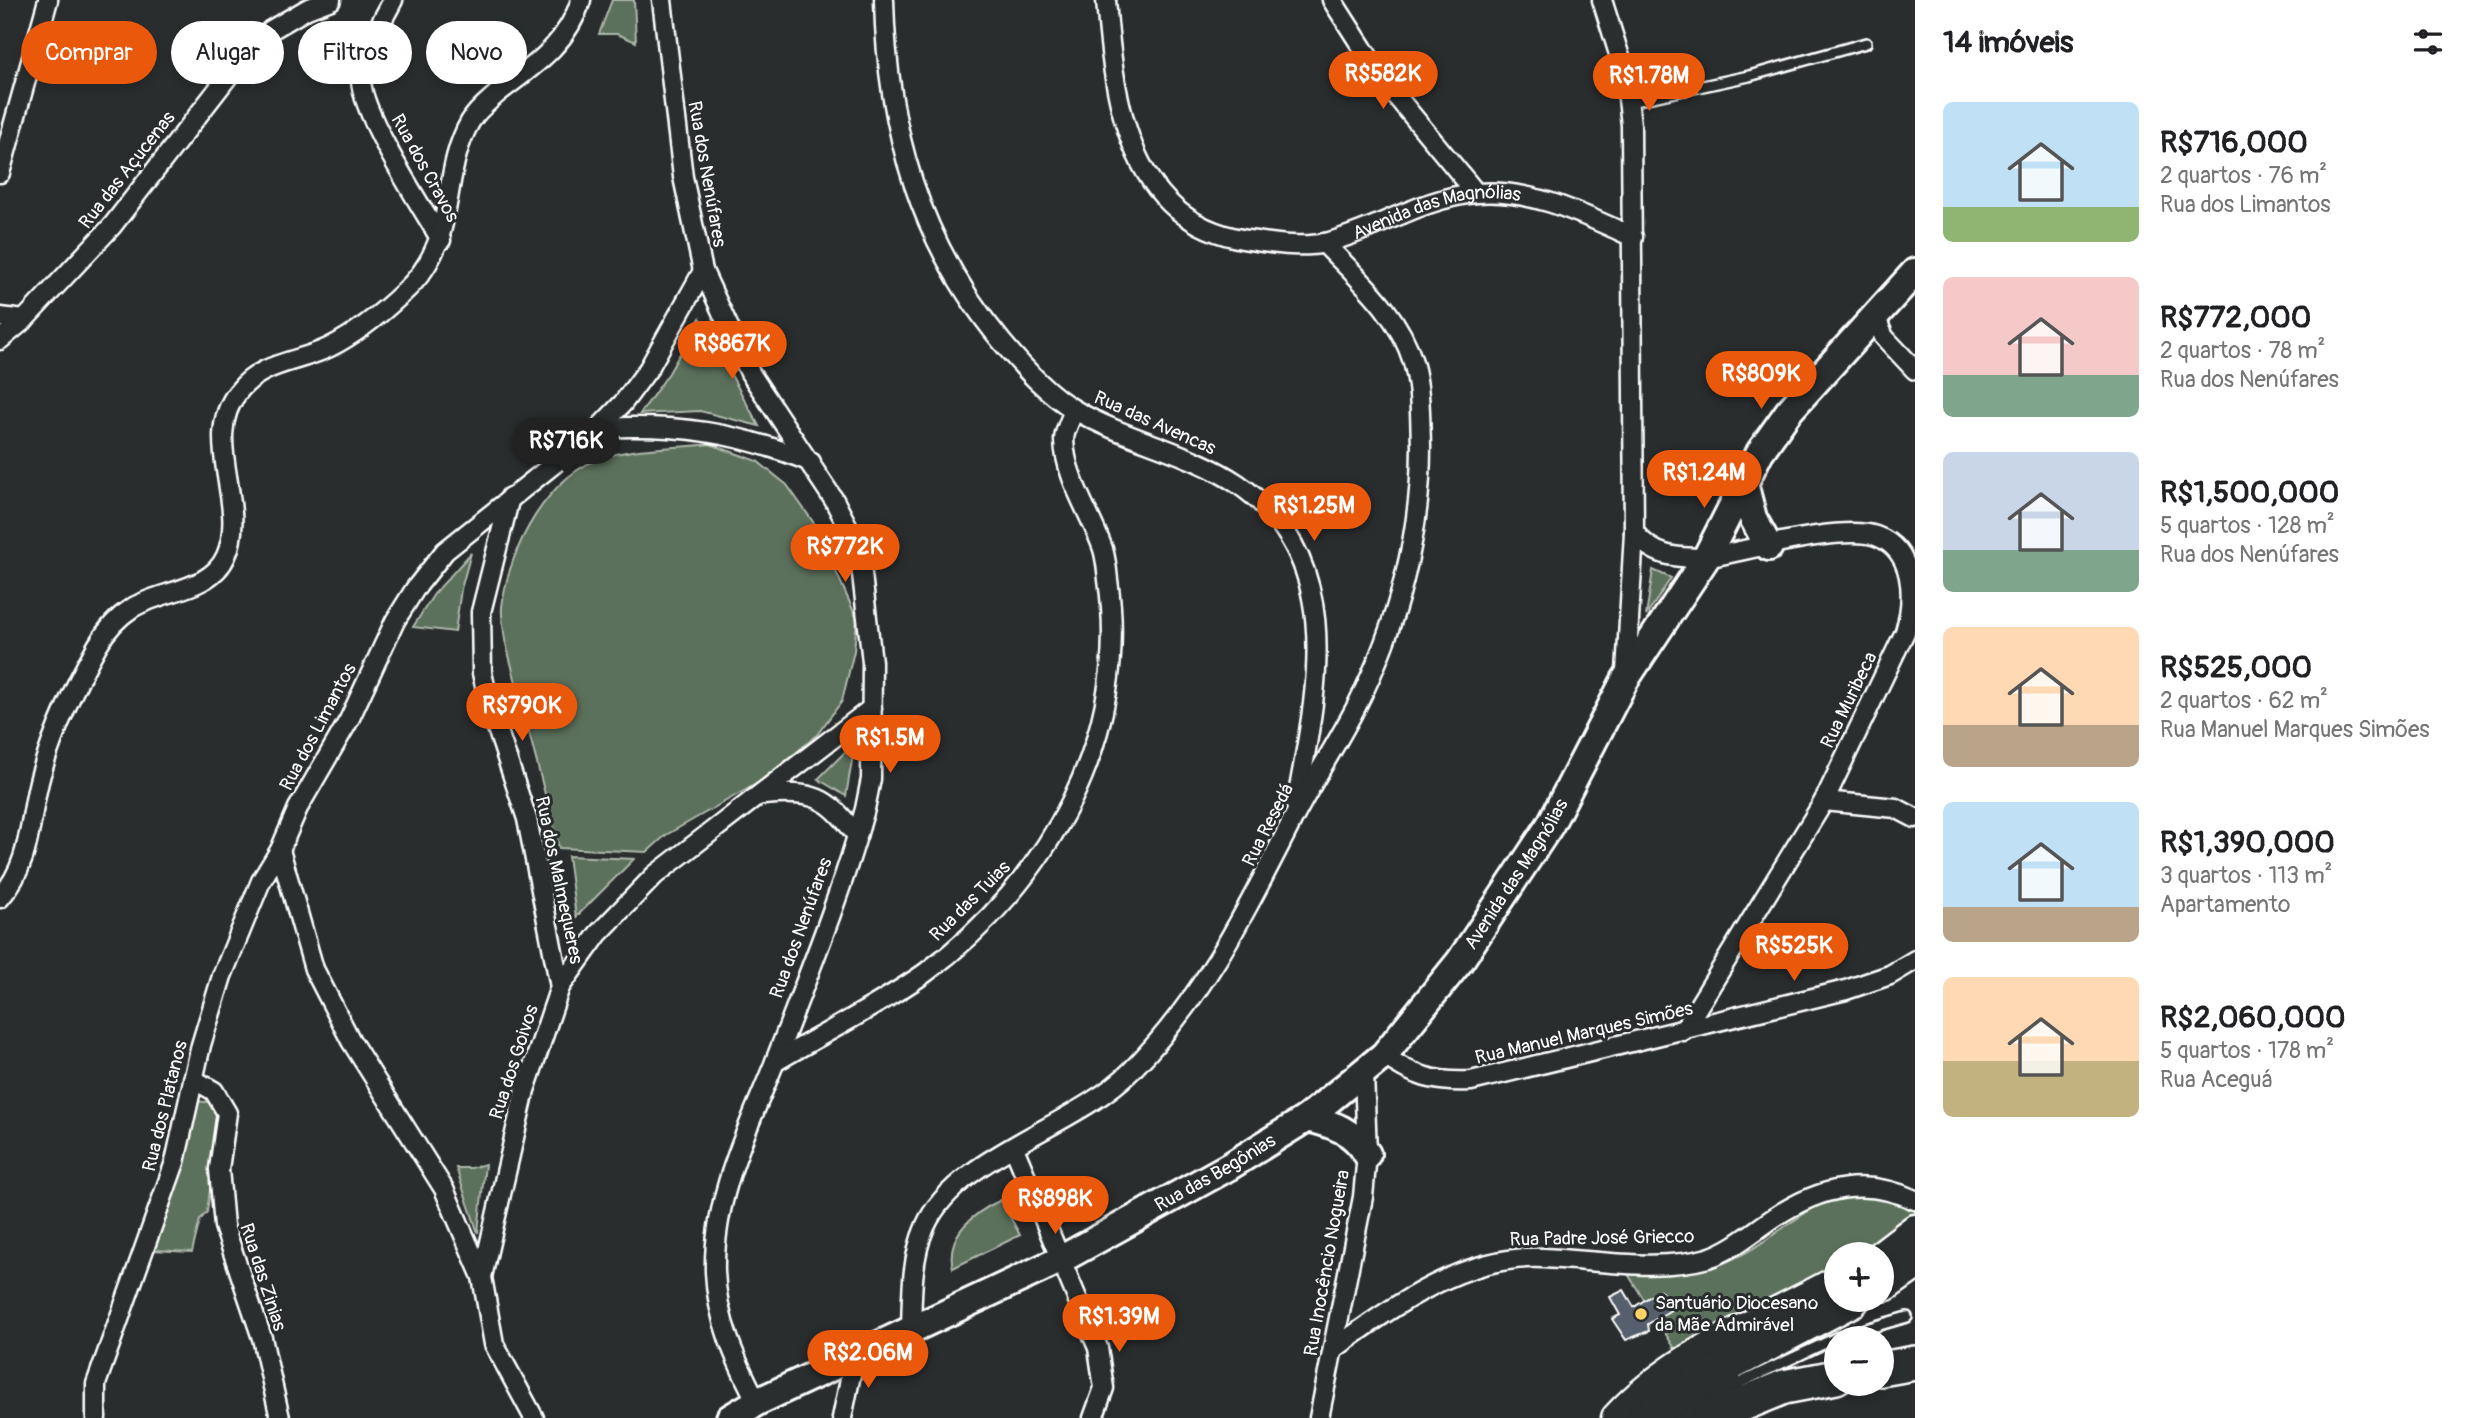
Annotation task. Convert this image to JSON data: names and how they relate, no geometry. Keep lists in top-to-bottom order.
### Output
{
  "streets": {
    "main road": ["Avenida das Magnólias", "Rua das Begônias"],
    "street": [
      "Rua dos Cravos",
      "Rua das Açucenas",
      "Rua dos Nenúfares",
      "Rua das Avencas",
      "Rua Muribeca",
      "Rua dos Limantos",
      "Rua Resedá",
      "Rua dos Malmequeres",
      "Rua das Tuias",
      "Rua Manuel Marques Simões",
      "Rua dos Goivos",
      "Rua dos Platanos",
      "Rua Padre José Griecco",
      "Rua Inocêncio Nogueira",
      "Rua das Zinias"
    ]
  },
  "crossings": [
    ["Rua dos Nenúfares", "Rua dos Limantos"],
    ["Rua dos Nenúfares", "Rua das Tuias"],
    ["Rua dos Nenúfares", "Rua dos Goivos"],
    ["Rua dos Nenúfares", "Rua das Begônias"],
    ["Avenida das Magnólias", "Rua Muribeca"],
    ["Avenida das Magnólias", "Rua Resedá"],
    ["Avenida das Magnólias", "Rua Manuel Marques Simões"],
    ["Avenida das Magnólias", "Rua das Begônias"],
    ["Rua das Avencas", "Rua Resedá"],
    ["Rua das Avencas", "Rua das Tuias"],
    ["Rua Muribeca", "Rua Manuel Marques Simões"],
    ["Rua dos Limantos", "Rua dos Malmequeres"],
    ["Rua dos Limantos", "Rua dos Platanos"],
    ["Rua Resedá", "Rua das Begônias"],
    ["Rua dos Malmequeres", "Rua dos Goivos"],
    ["Rua Manuel Marques Simões", "Rua das Begônias"],
    ["Rua dos Platanos", "Rua das Zinias"],
    ["Rua das Begônias", "Rua Inocêncio Nogueira"],
    ["Rua Padre José Griecco", "Rua Inocêncio Nogueira"]
  ],
  "places": ["Santuário Diocesano da Mãe Admirável"],
  "page": {
    "heading": "14 imóveis",
    "chip": [
      "Comprar",
      "Alugar",
      "Filtros",
      "Novo"
    ],
    "price": [
      "R$582K",
      "R$1.78M",
      "R$867K",
      "R$809K",
      "R$716K",
      "R$1.24M",
      "R$1.25M",
      "R$772K",
      "R$790K",
      "R$1.5M",
      "R$525K",
      "R$898K",
      "R$1.39M",
      "R$2.06M"
    ],
    "list": [
      {
        "name": "R$716,000",
        "note": "2 quartos · 76 m² · Rua dos Limantos"
      },
      {
        "name": "R$772,000",
        "note": "2 quartos · 78 m² · Rua dos Nenúfares"
      },
      {
        "name": "R$1,500,000",
        "note": "5 quartos · 128 m² · Rua dos Nenúfares"
      },
      {
        "name": "R$525,000",
        "note": "2 quartos · 62 m² · Rua Manuel Marques Simões"
      },
      {
        "name": "R$1,390,000",
        "note": "3 quartos · 113 m² · Apartamento"
      },
      {
        "name": "R$2,060,000",
        "note": "5 quartos · 178 m² · Rua Aceguá"
      }
    ],
    "map_buttons": ["+", "−"]
  }
}
